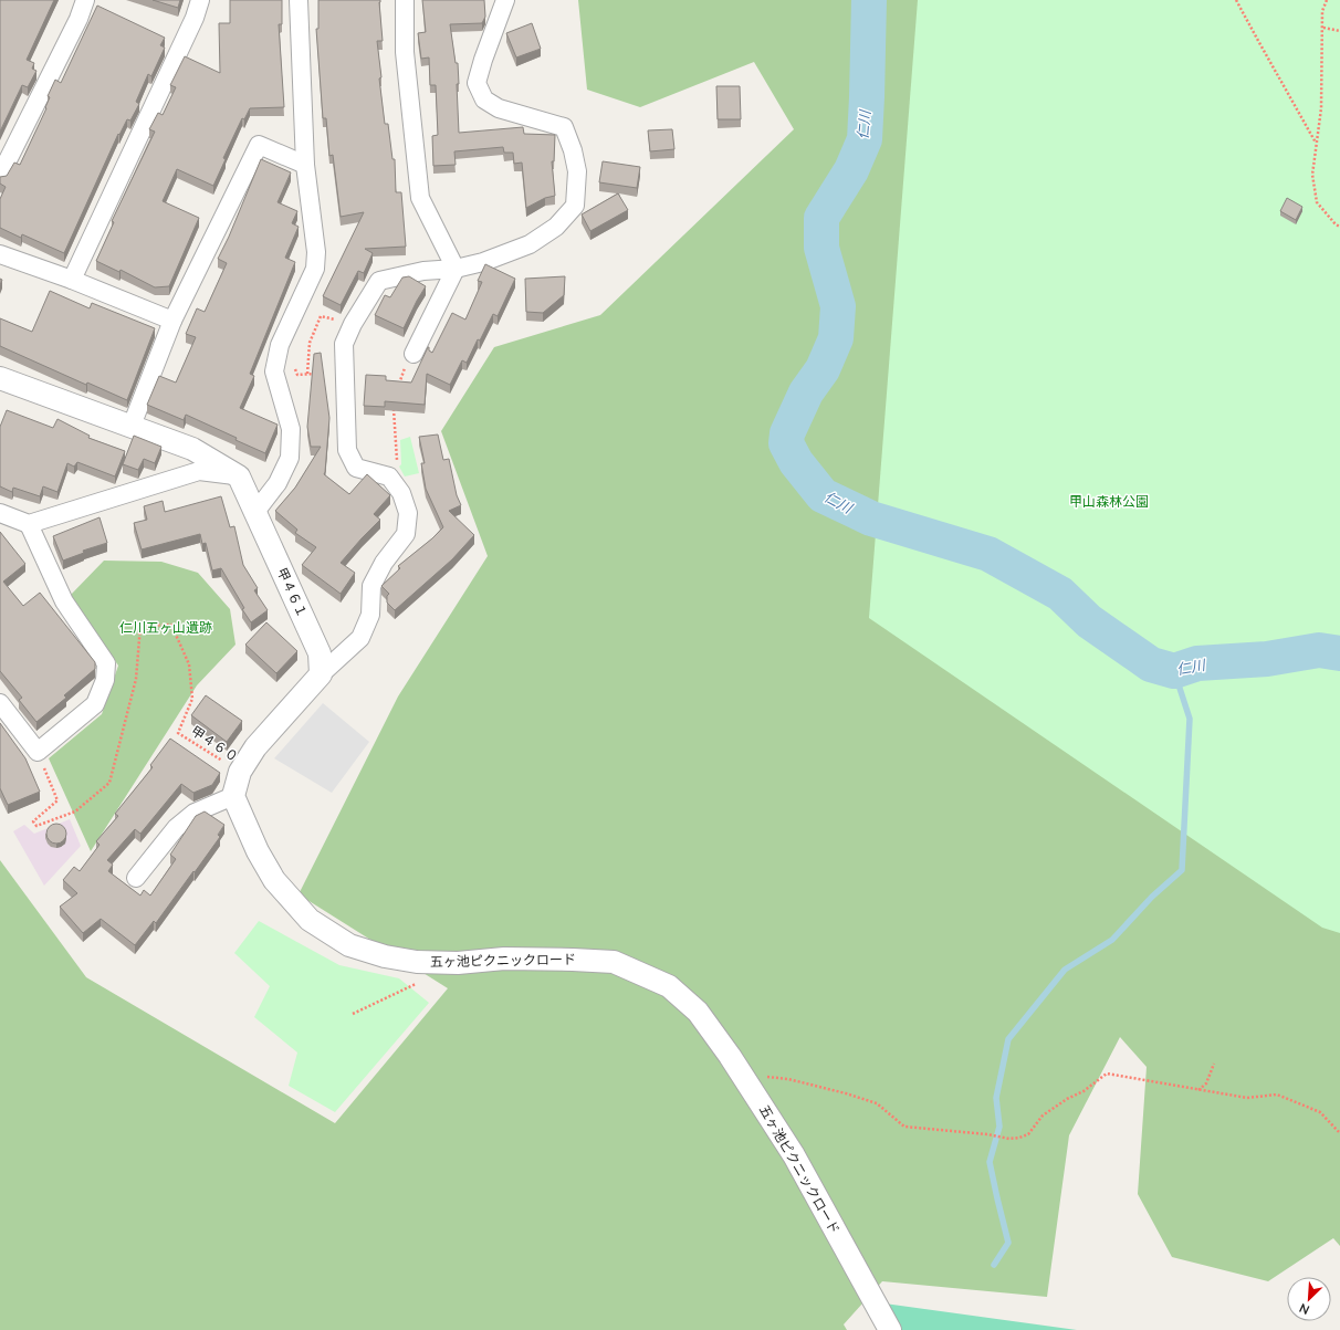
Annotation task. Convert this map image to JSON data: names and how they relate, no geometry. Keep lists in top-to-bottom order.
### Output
{
  "streets": {
    "street": ["甲４６１", "五ヶ池ピクニックロード"],
    "path": ["甲４６０"]
  },
  "water": ["仁川"],
  "parks": ["甲山森林公園", "仁川五ヶ山遺跡"],
  "north": "bottom left"
}
